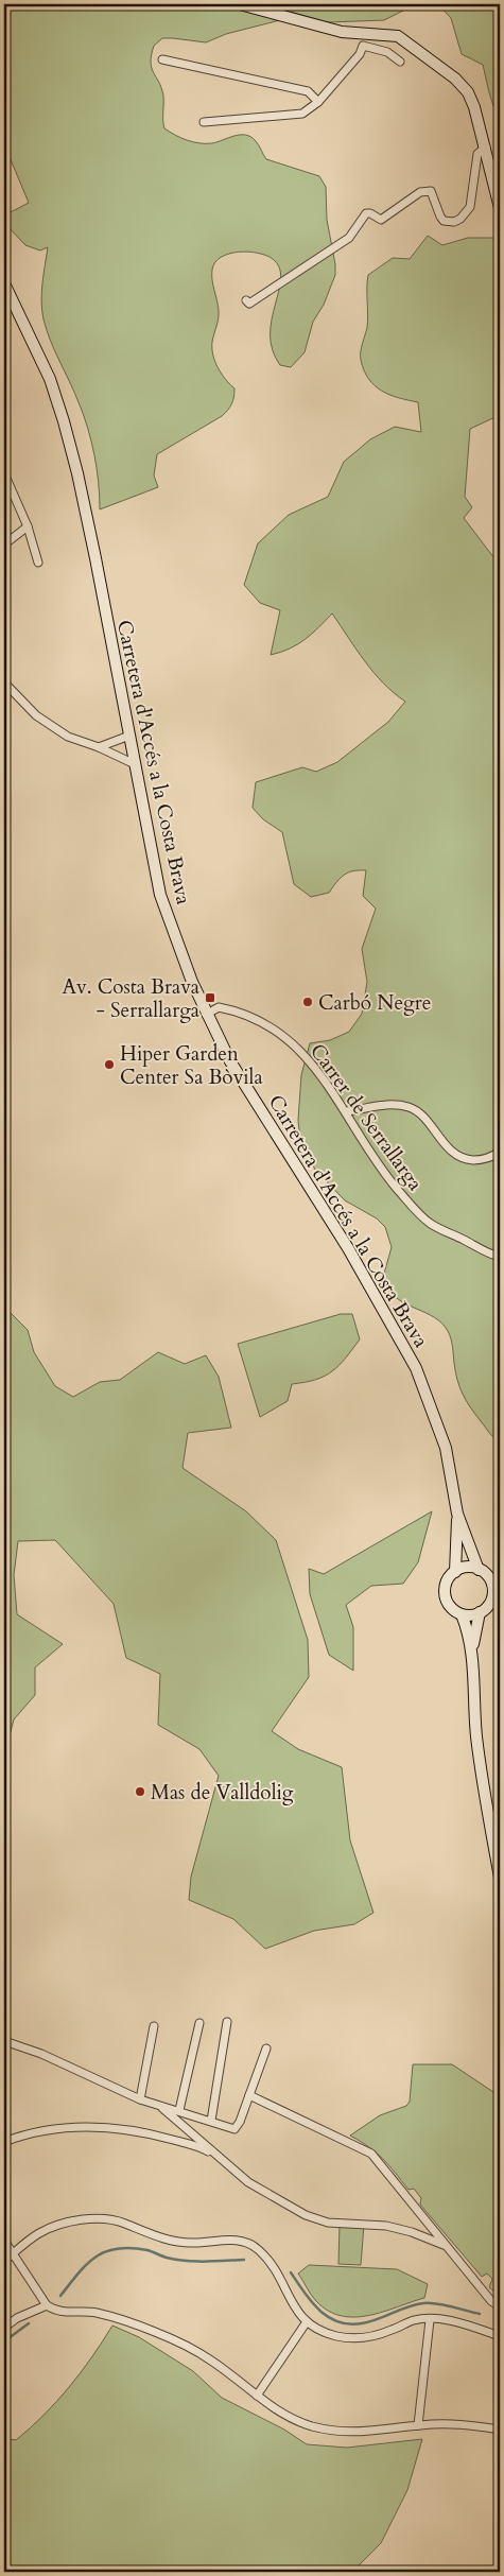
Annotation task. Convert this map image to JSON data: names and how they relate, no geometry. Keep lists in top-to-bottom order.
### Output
{
  "streets": {
    "main road": ["Carretera d'Accés a la Costa Brava"],
    "street": ["Carrer de Serrallarga"]
  },
  "crossings": [
    ["Carretera d'Accés a la Costa Brava", "Carrer de Serrallarga"]
  ],
  "places": {
    "transit": ["Av. Costa Brava - Serrallarga"],
    "other": ["Carbó Negre", "Hiper Garden Center Sa Bòvila", "Mas de Valldolig"]
  }
}
